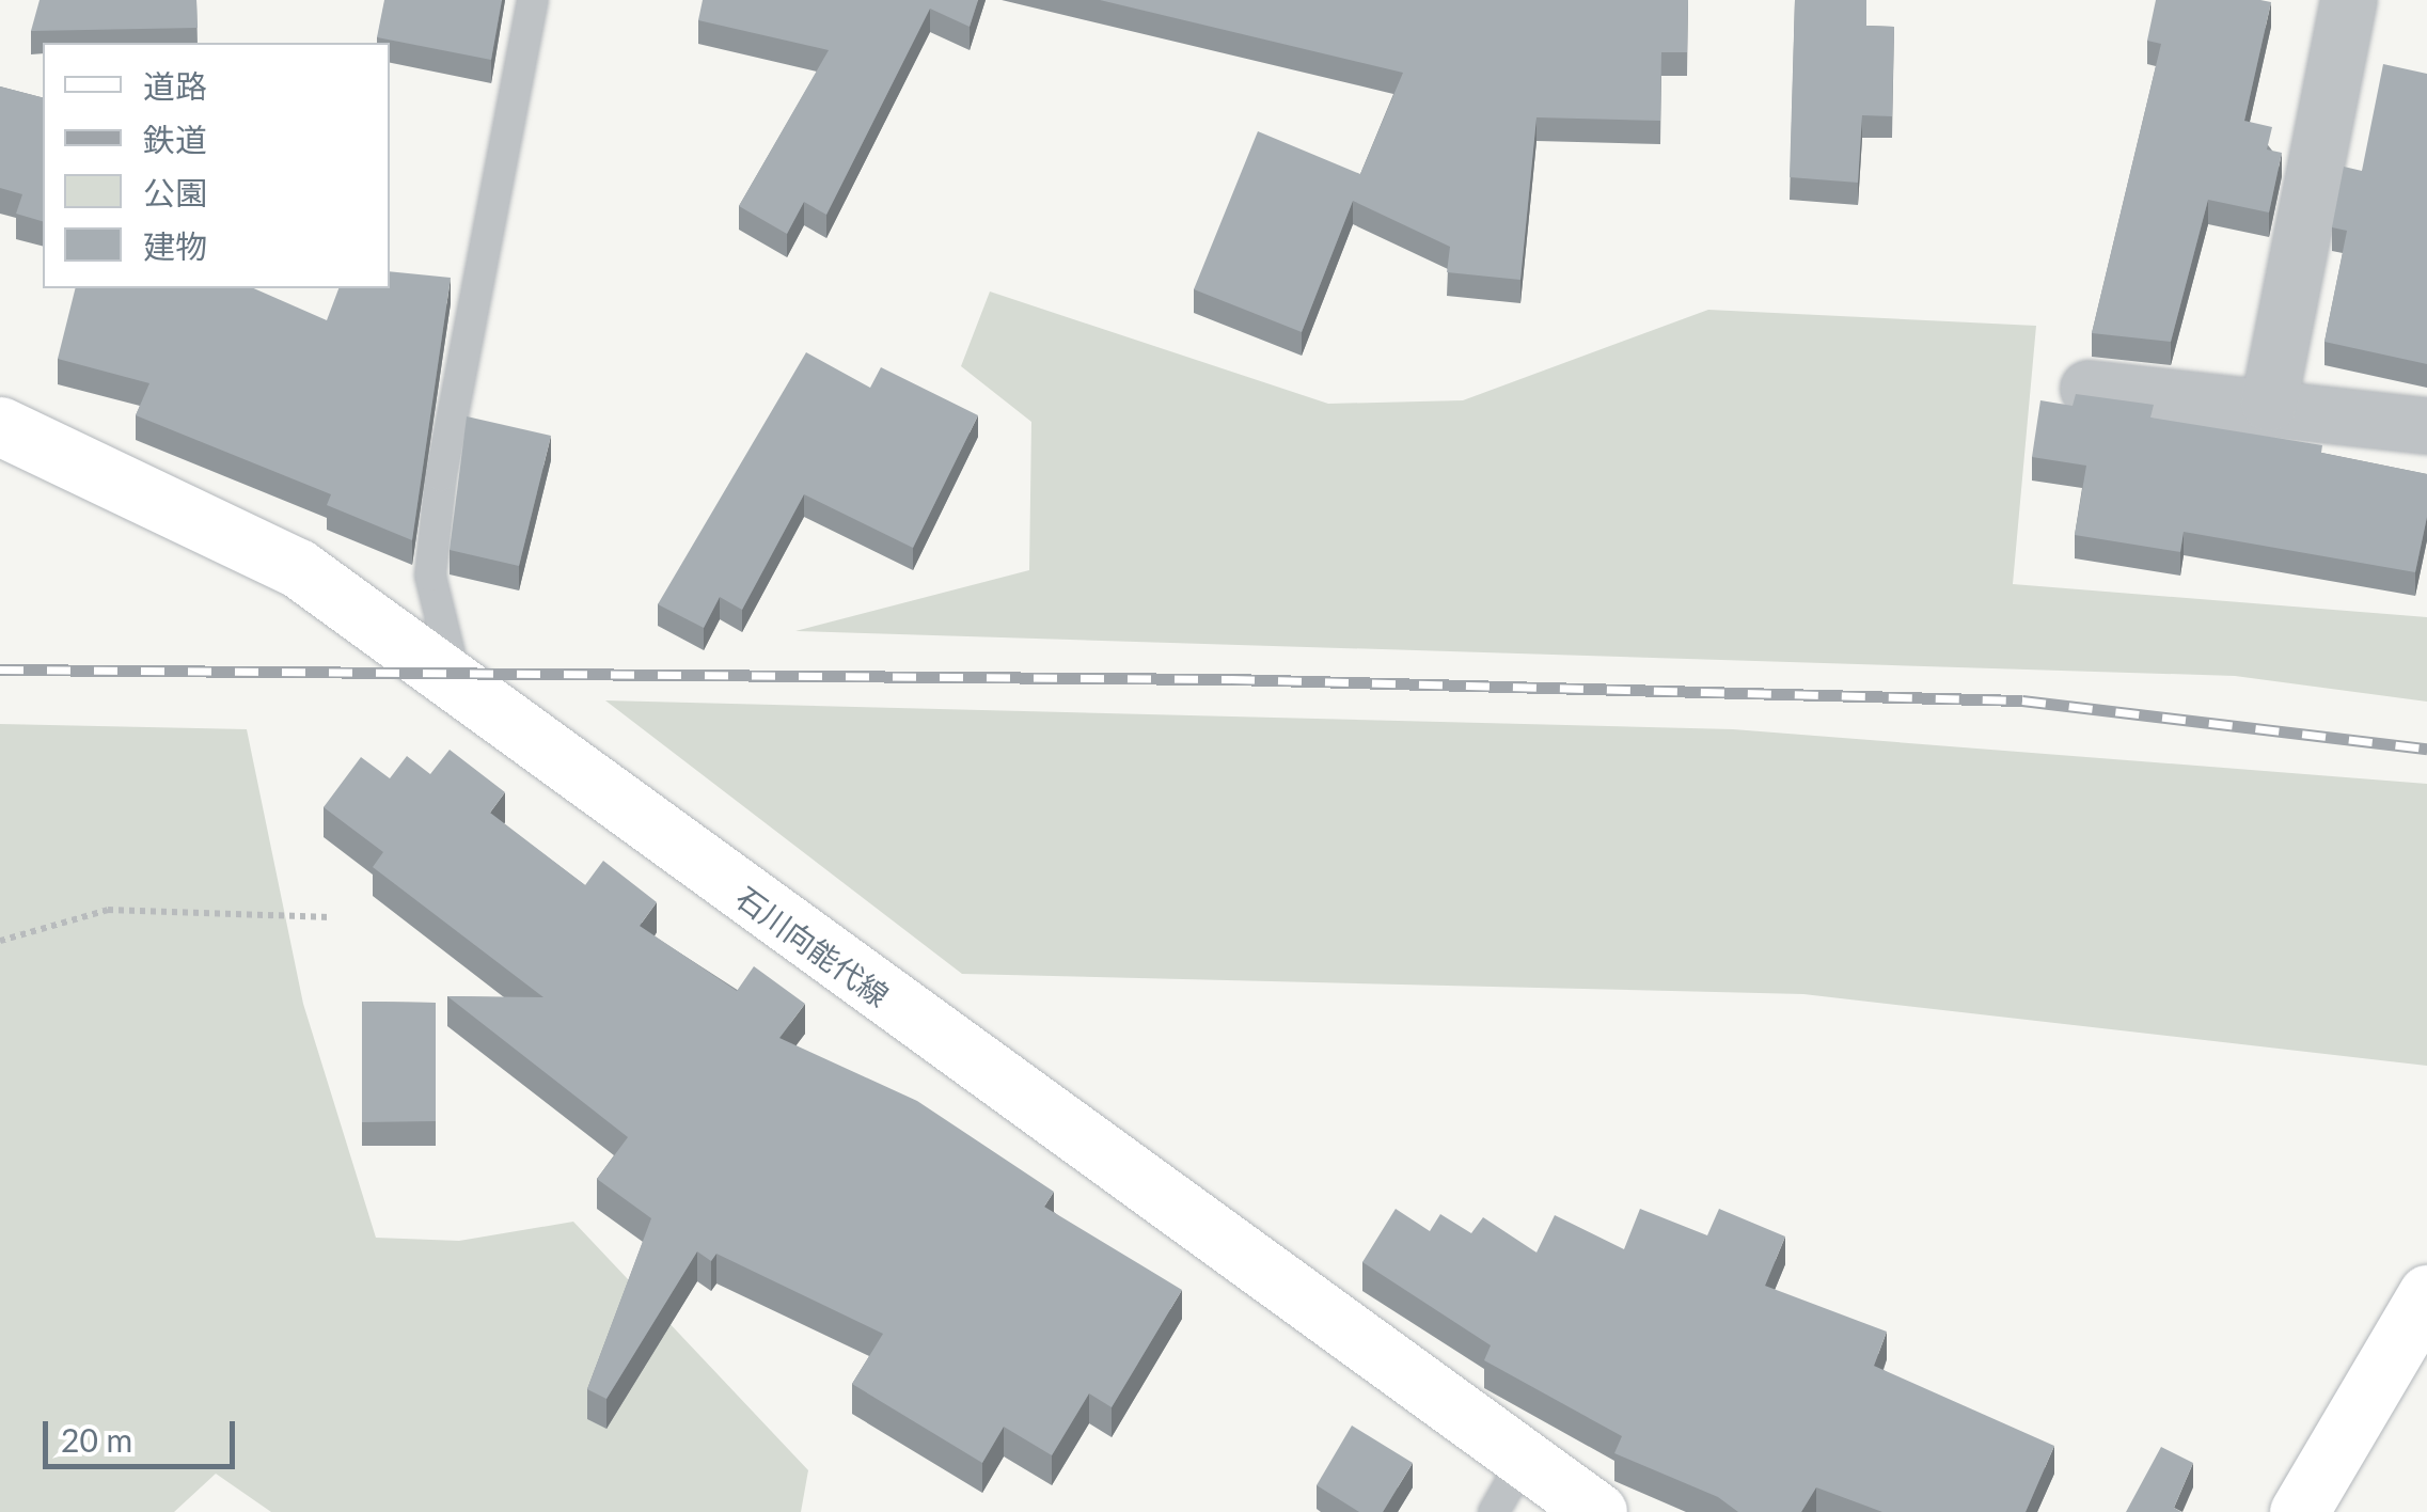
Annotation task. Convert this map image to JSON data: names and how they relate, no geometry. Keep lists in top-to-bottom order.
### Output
{
  "streets": {
    "main road": ["石川向能代線"]
  },
  "legend": [
    "道路",
    "鉄道",
    "公園",
    "建物"
  ],
  "scale_bar": "20 m"
}
